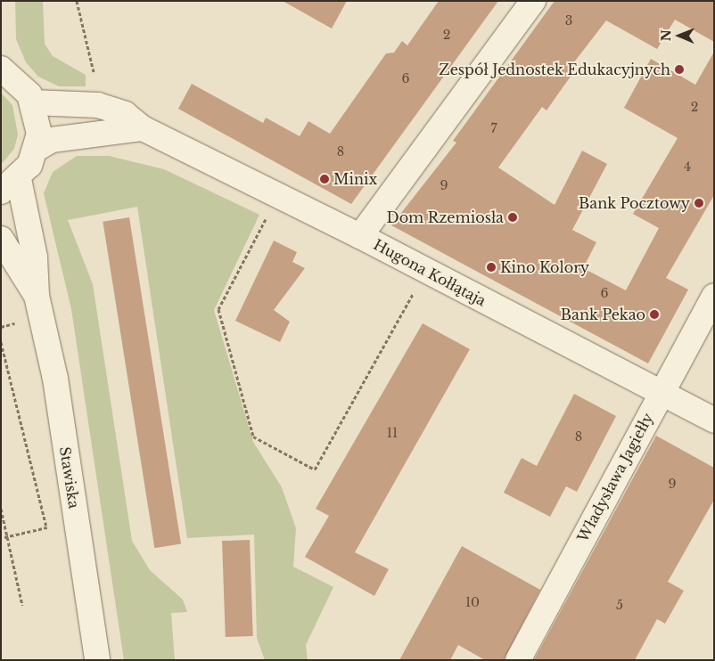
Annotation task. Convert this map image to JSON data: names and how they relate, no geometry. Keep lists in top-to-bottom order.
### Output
{
  "streets": {
    "street": ["Hugona Kołłątaja", "Stawiska", "Władysława Jagiełły"]
  },
  "crossings": [
    ["Hugona Kołłątaja", "Władysława Jagiełły"]
  ],
  "places": [
    "Zespół Jednostek Edukacyjnych",
    "Minix",
    "Bank Pocztowy",
    "Dom Rzemiosła",
    "Kino Kolory",
    "Bank Pekao"
  ],
  "house_numbers": [
    "3",
    "2",
    "6",
    "2",
    "7",
    "8",
    "4",
    "9",
    "6",
    "11",
    "8",
    "9",
    "10",
    "5"
  ],
  "north": "left"
}
